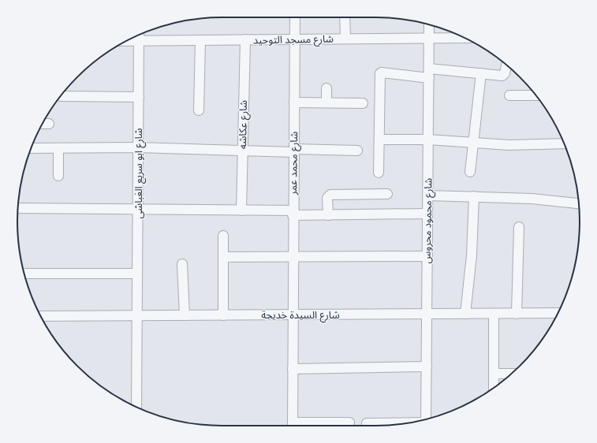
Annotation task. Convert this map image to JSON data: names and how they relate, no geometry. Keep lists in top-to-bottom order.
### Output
{
  "streets": {
    "street": [
      "شارع مسجد التوحيد",
      "شارع عكاشه",
      "شارع محمد عمر",
      "شارع ابو سريع الغباشى",
      "شارع محمود محروس",
      "شارع السيدة خديجة"
    ]
  },
  "crossings": [
    ["شارع مسجد التوحيد", "شارع عكاشه"],
    ["شارع مسجد التوحيد", "شارع محمد عمر"],
    ["شارع مسجد التوحيد", "شارع ابو سريع الغباشى"],
    ["شارع مسجد التوحيد", "شارع محمود محروس"],
    ["شارع محمد عمر", "شارع السيدة خديجة"],
    ["شارع ابو سريع الغباشى", "شارع السيدة خديجة"],
    ["شارع محمود محروس", "شارع السيدة خديجة"]
  ]
}
